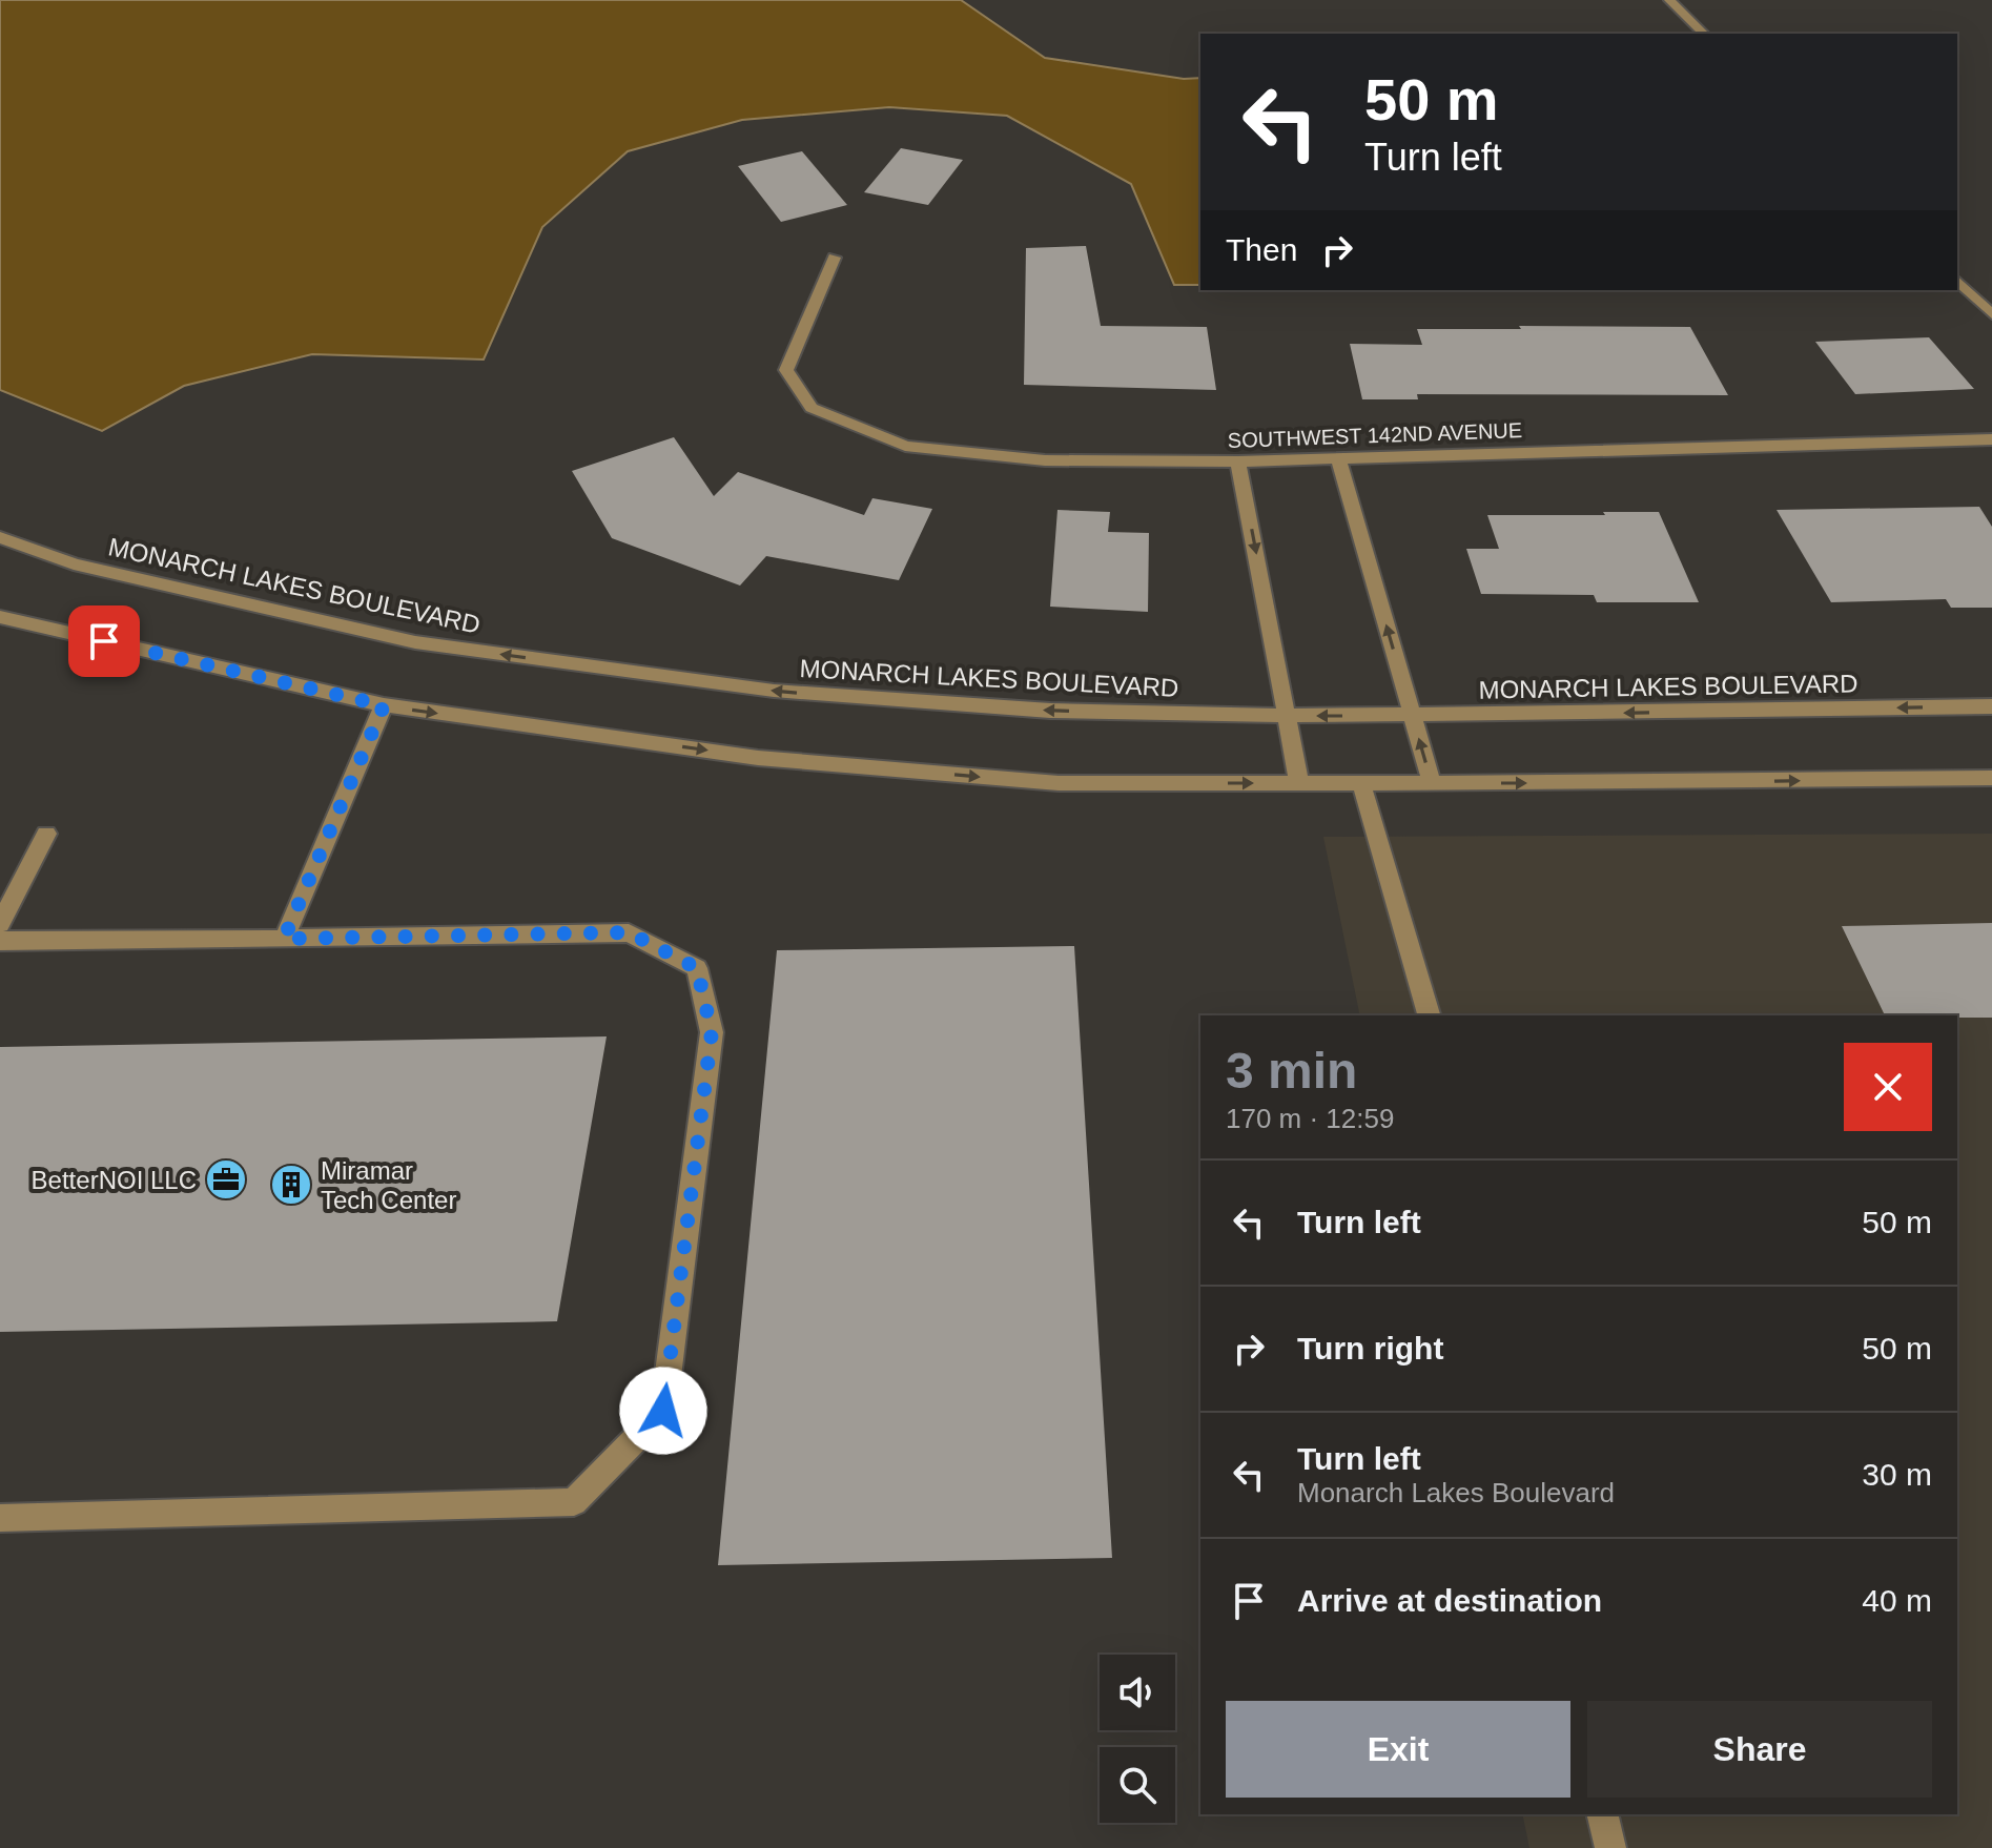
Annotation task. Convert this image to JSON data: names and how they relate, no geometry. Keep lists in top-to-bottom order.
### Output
{
  "streets": {
    "street": ["SOUTHWEST 142ND AVENUE", "MONARCH LAKES BOULEVARD"]
  },
  "places": {
    "office": ["BetterNOI LLC"],
    "building": ["Miramar Tech Center"]
  },
  "page": {
    "turn": ["50 m", "Turn left"],
    "then": "Then",
    "heading": ["3 min", "170 m · 12:59"],
    "list": [
      {
        "name": "Turn left",
        "value": "50 m"
      },
      {
        "name": "Turn right",
        "value": "50 m"
      },
      {
        "name": "Turn left",
        "note": "Monarch Lakes Boulevard",
        "value": "30 m"
      },
      {
        "name": "Arrive at destination",
        "value": "40 m"
      }
    ],
    "buttons": ["Exit", "Share"]
  }
}
